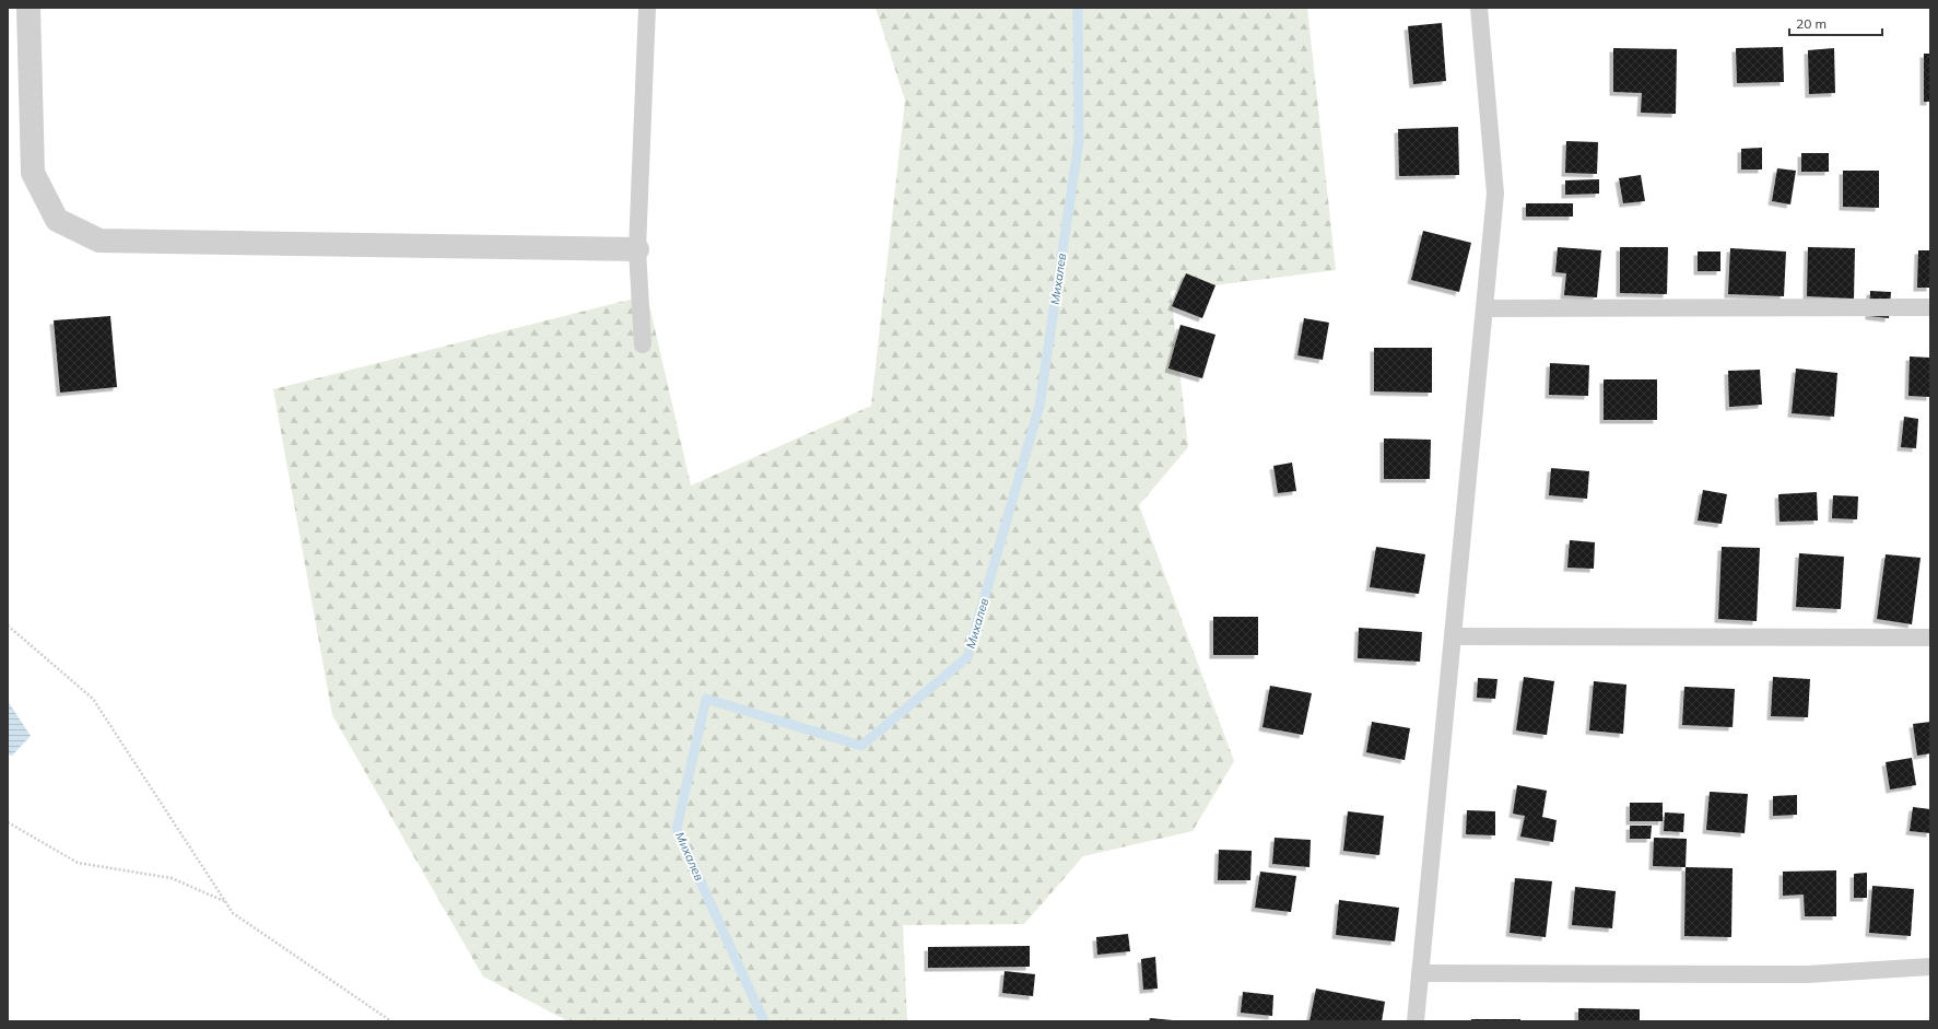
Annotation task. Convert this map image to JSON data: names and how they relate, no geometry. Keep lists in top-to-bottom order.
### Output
{
  "water": ["Михалев"],
  "scale_bar": "20 m"
}
